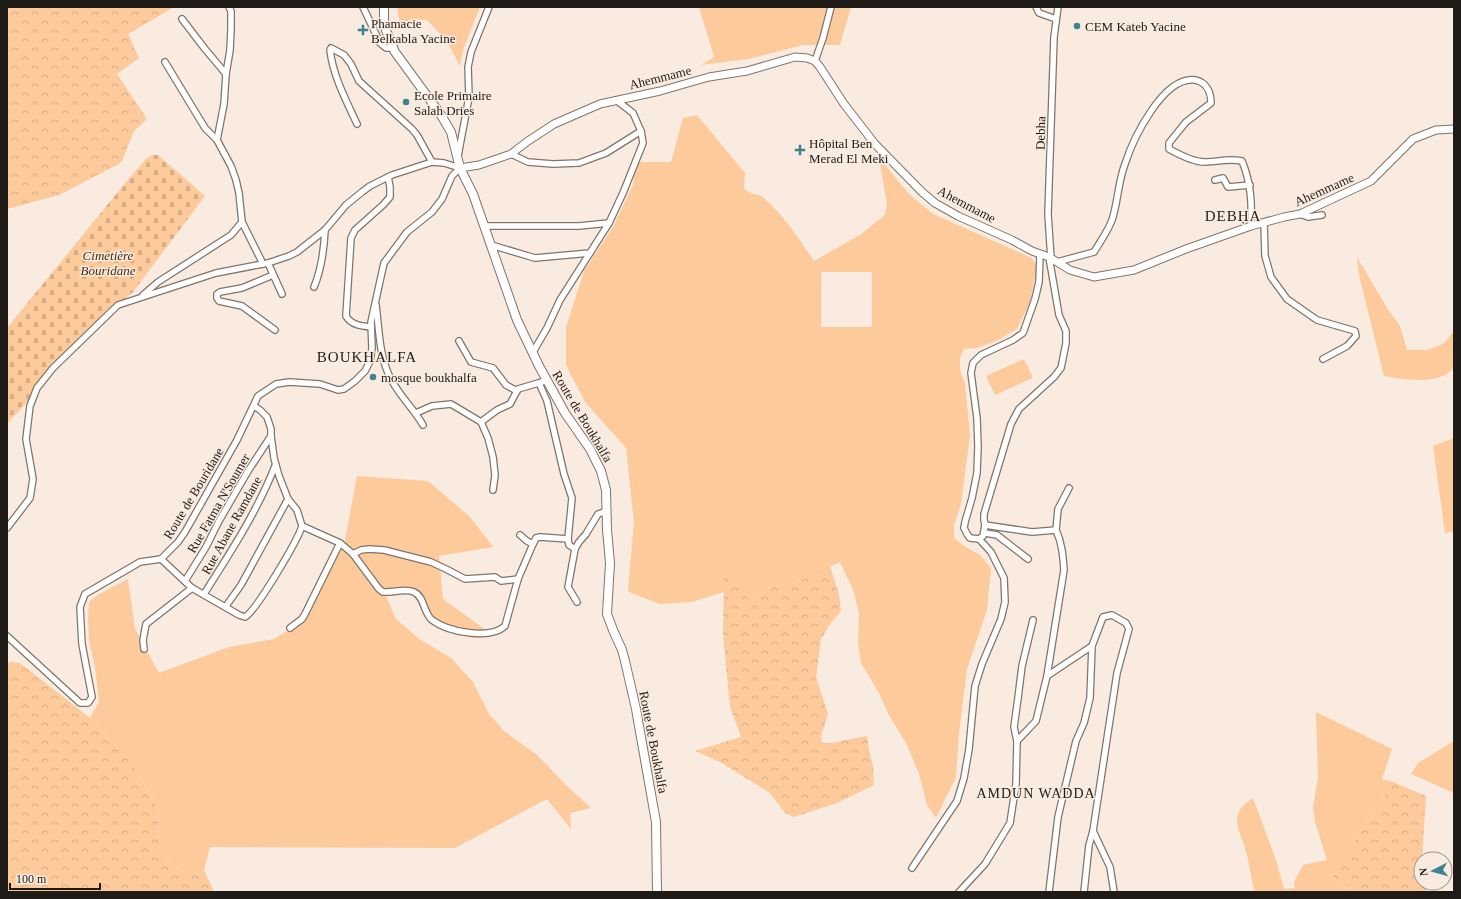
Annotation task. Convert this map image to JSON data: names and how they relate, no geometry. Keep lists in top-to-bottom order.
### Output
{
  "streets": {
    "main road": ["Route de Boukhalfa"],
    "street": [
      "Ahemmame",
      "Debha",
      "Route de Bouridane",
      "Rue Fatma N'Soumer",
      "Rue Abane Ramdane"
    ]
  },
  "crossings": [
    ["Ahemmame", "Debha"],
    ["Ahemmame", "Route de Boukhalfa"]
  ],
  "districts": ["DEBḤA", "BOUKHALFA", "AMDUN WADDA"],
  "parks": ["Cimetière Bouridane"],
  "places": {
    "other": ["CEM Kateb Yacine", "Ecole Primaire Salah Dries", "mosque boukhalfa"],
    "health": ["Phamacie Belkabla Yacine", "Hôpital Ben Merad El Meki"]
  },
  "scale_bar": "100 m",
  "north": "left"
}
